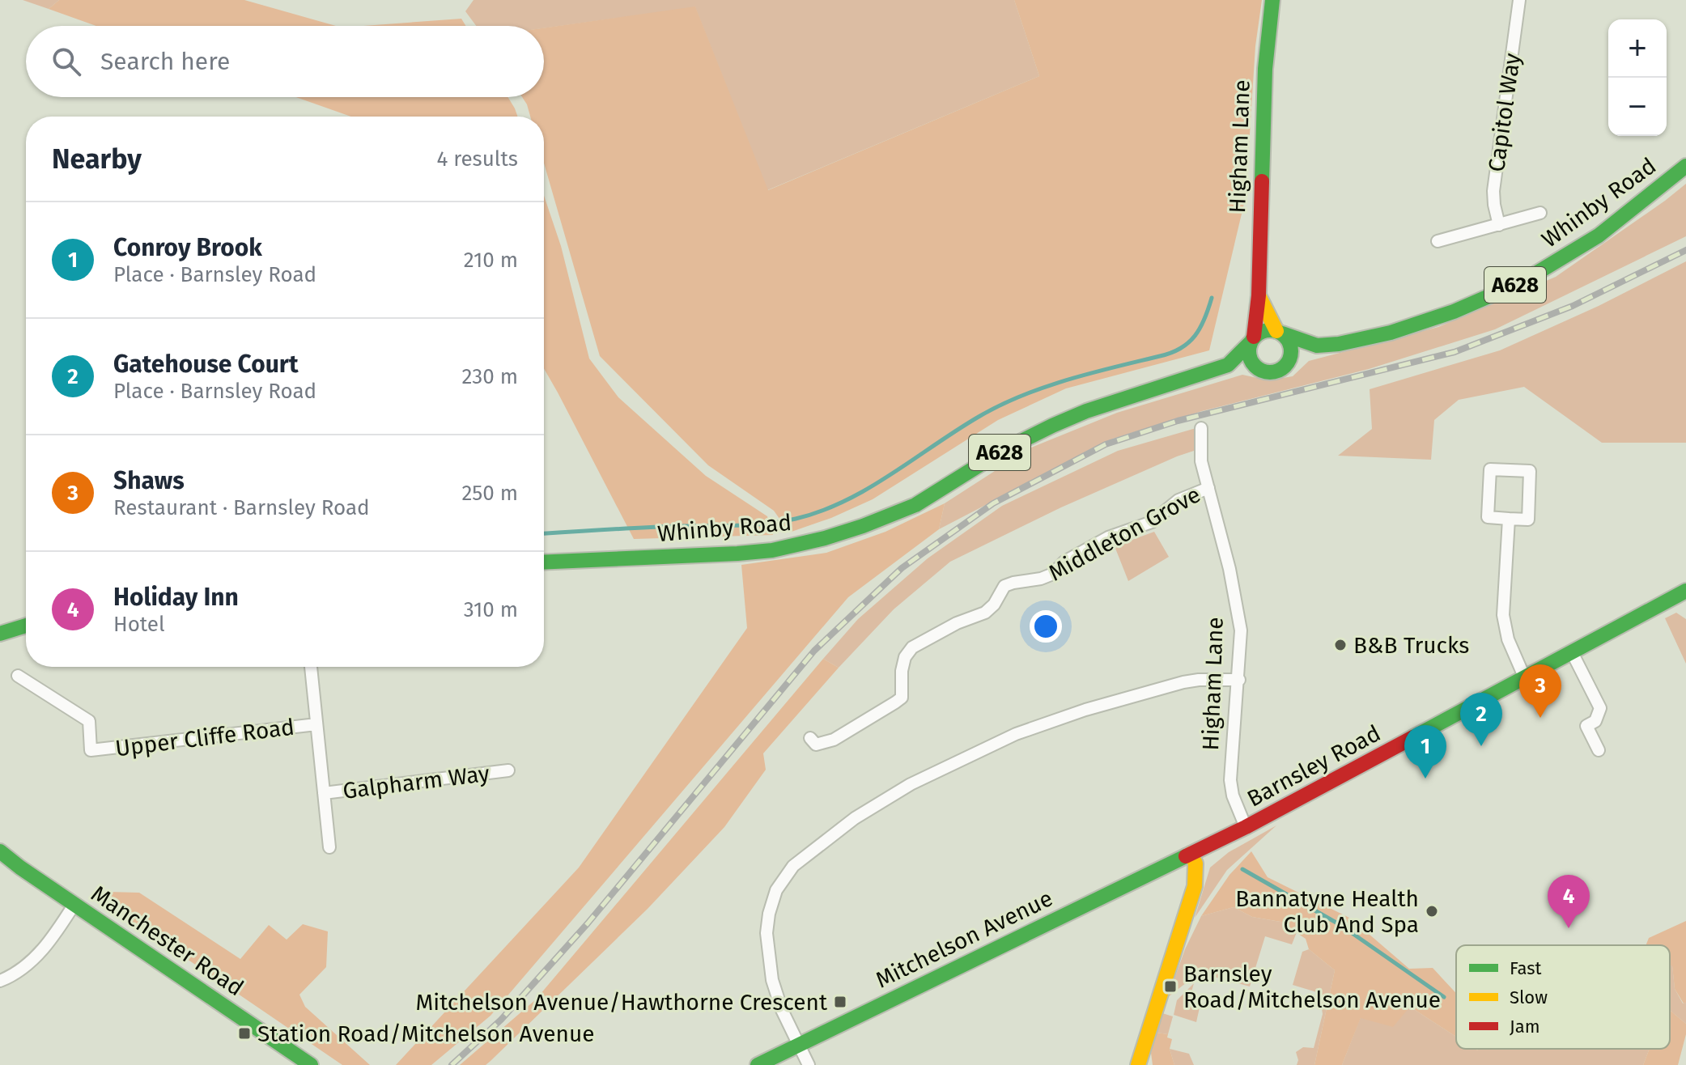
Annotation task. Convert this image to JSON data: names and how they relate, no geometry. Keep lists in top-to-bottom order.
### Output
{
  "streets": {
    "main road": [
      "Higham Lane",
      "Whinby Road",
      "A628",
      "Barnsley Road",
      "Mitchelson Avenue",
      "Manchester Road"
    ],
    "street": [
      "Capitol Way",
      "Middleton Grove",
      "Upper Cliffe Road",
      "Galpharm Way"
    ]
  },
  "crossings": [
    ["Higham Lane", "Whinby Road"],
    ["Higham Lane", "Middleton Grove"],
    ["Higham Lane", "Barnsley Road"],
    ["Upper Cliffe Road", "Galpharm Way"],
    ["Barnsley Road", "Mitchelson Avenue"]
  ],
  "places": {
    "other": ["B&B Trucks", "Bannatyne Health Club And Spa"],
    "transit": ["Barnsley Road/Mitchelson Avenue", "Mitchelson Avenue/Hawthorne Crescent", "Station Road/Mitchelson Avenue"]
  },
  "legend": ["Fast", "Slow", "Jam"],
  "page": {
    "map_buttons": ["+", "−"],
    "search": "Search here",
    "heading": ["Nearby", "4 results"],
    "list": [
      {
        "mark": "1",
        "name": "Conroy Brook",
        "note": "Place · Barnsley Road",
        "value": "210 m"
      },
      {
        "mark": "2",
        "name": "Gatehouse Court",
        "note": "Place · Barnsley Road",
        "value": "230 m"
      },
      {
        "mark": "3",
        "name": "Shaws",
        "note": "Restaurant · Barnsley Road",
        "value": "250 m"
      },
      {
        "mark": "4",
        "name": "Holiday Inn",
        "note": "Hotel",
        "value": "310 m"
      }
    ],
    "pins": [
      "3",
      "2",
      "1",
      "4"
    ]
  }
}
